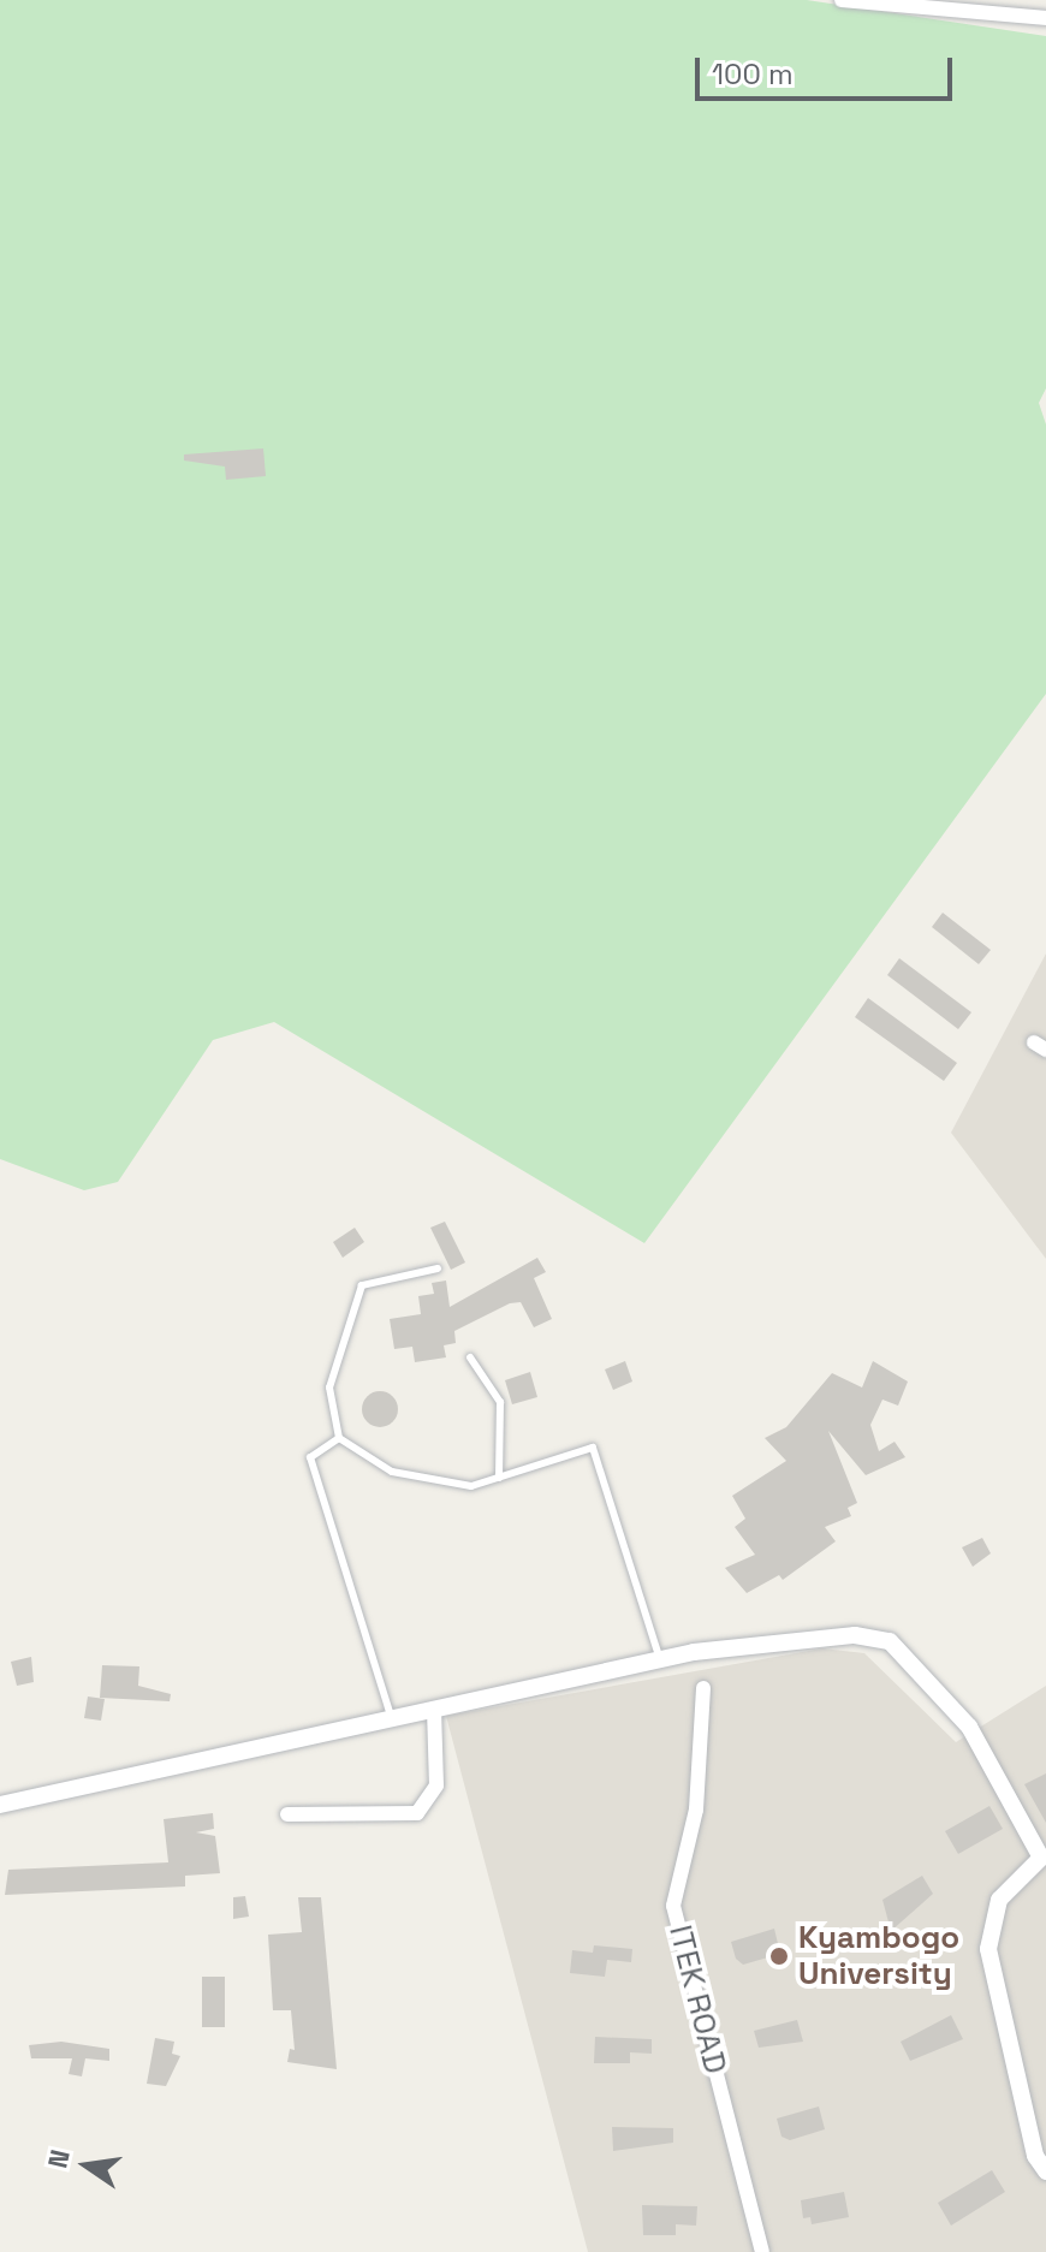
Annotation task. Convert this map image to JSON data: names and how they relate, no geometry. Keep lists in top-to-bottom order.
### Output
{
  "streets": {
    "street": ["ITEK ROAD"]
  },
  "places": ["Kyambogo University"],
  "scale_bar": "100 m",
  "north": "left"
}
